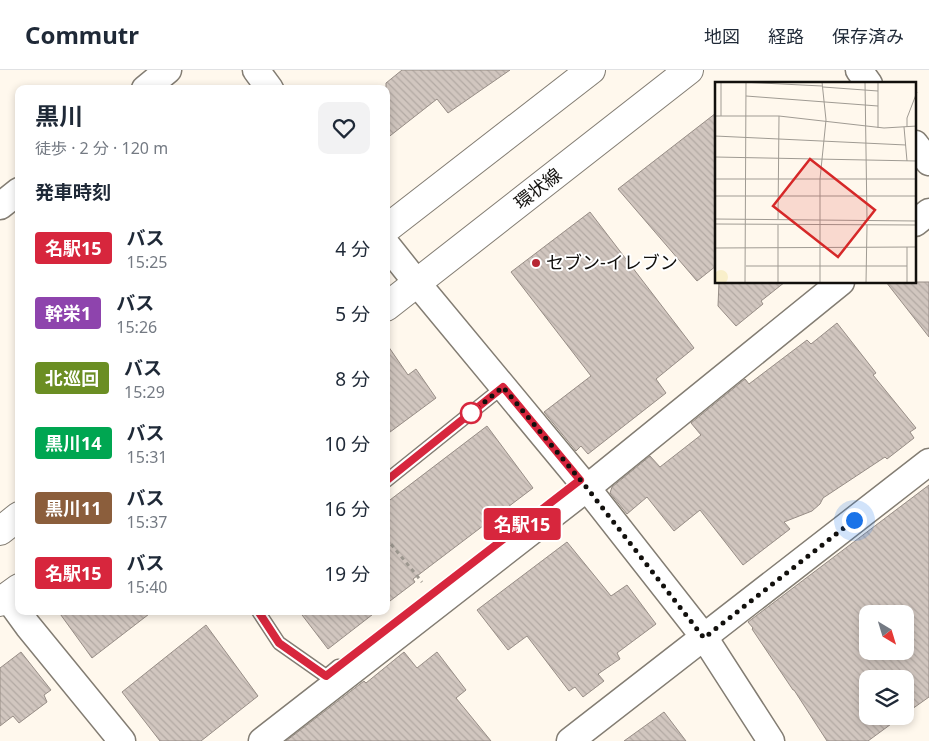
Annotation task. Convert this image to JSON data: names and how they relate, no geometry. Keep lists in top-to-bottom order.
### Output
{
  "streets": {
    "main road": ["環状線"]
  },
  "places": ["セブン-イレブン"],
  "lines": ["bus line 名駅15"],
  "north": "bottom right",
  "page": {
    "header": "Commutr",
    "nav": ["地図", "経路", "保存済み"],
    "on_map": "名駅15",
    "heading": [
      ["黒川", "徒歩 · 2 分 · 120 m"],
      "発車時刻"
    ],
    "list": [
      {
        "mark": "名駅15",
        "name": "バス",
        "note": "15:25",
        "value": "4 分"
      },
      {
        "mark": "幹栄1",
        "name": "バス",
        "note": "15:26",
        "value": "5 分"
      },
      {
        "mark": "北巡回",
        "name": "バス",
        "note": "15:29",
        "value": "8 分"
      },
      {
        "mark": "黒川14",
        "name": "バス",
        "note": "15:31",
        "value": "10 分"
      },
      {
        "mark": "黒川11",
        "name": "バス",
        "note": "15:37",
        "value": "16 分"
      },
      {
        "mark": "名駅15",
        "name": "バス",
        "note": "15:40",
        "value": "19 分"
      }
    ]
  }
}
